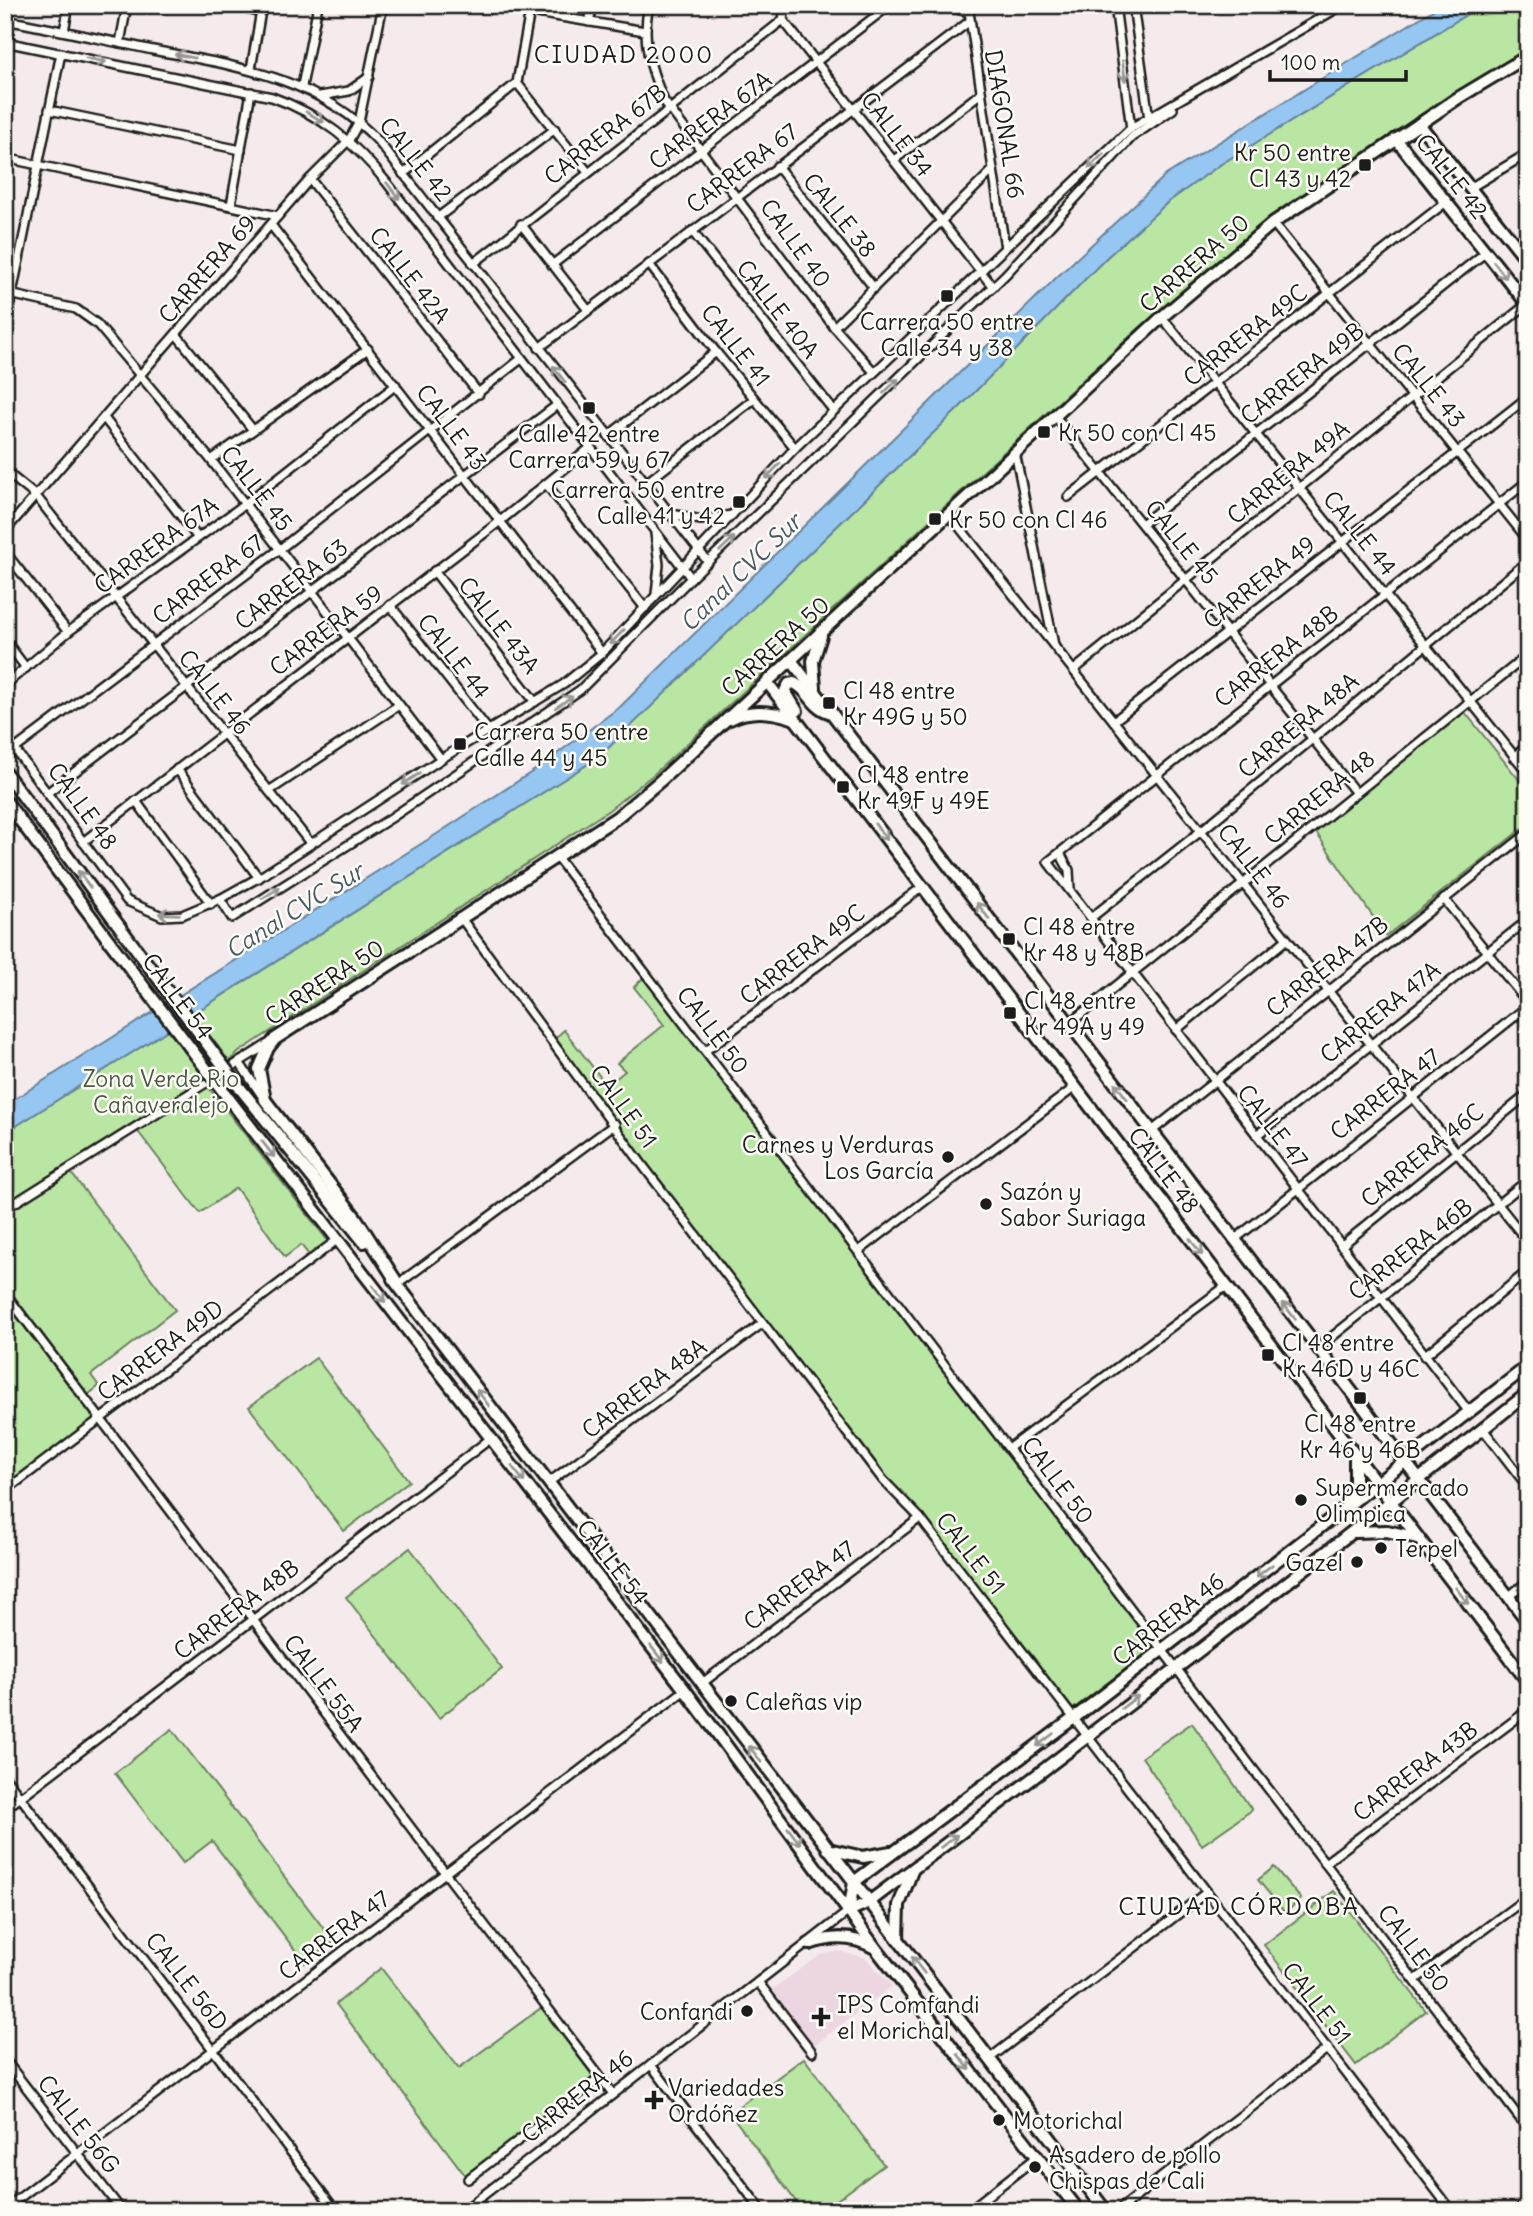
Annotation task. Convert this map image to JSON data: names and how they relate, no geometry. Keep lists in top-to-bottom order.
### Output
{
  "streets": {
    "main road": [
      "CALLE 42",
      "CARRERA 50",
      "CALLE 48",
      "CALLE 54",
      "CARRERA 46"
    ],
    "street": [
      "CARRERA 67A",
      "DIAGONAL 66",
      "CARRERA 67B",
      "CALLE 34",
      "CARRERA 67",
      "CALLE 38",
      "CALLE 40",
      "CARRERA 69",
      "CALLE 42A",
      "CALLE 40A",
      "CARRERA 49C",
      "CALLE 41",
      "CARRERA 49B",
      "CALLE 43",
      "CARRERA 49A",
      "CALLE 45",
      "CALLE 44",
      "CARRERA 49",
      "CARRERA 63",
      "CALLE 43A",
      "CARRERA 59",
      "CARRERA 48B",
      "CALLE 46",
      "CARRERA 48A",
      "CARRERA 48",
      "CARRERA 47B",
      "CARRERA 47A",
      "CALLE 50",
      "CARRERA 47",
      "CALLE 51",
      "CALLE 47",
      "CARRERA 46C",
      "CARRERA 46B",
      "CARRERA 49D",
      "CALLE 55A",
      "CARRERA 43B",
      "CALLE 56D",
      "CALLE 56G"
    ]
  },
  "crossings": [
    ["CARRERA 67A", "CALLE 34"],
    ["CARRERA 67A", "CALLE 40"],
    ["CARRERA 67A", "CALLE 43"],
    ["CARRERA 67A", "CALLE 45"],
    ["CARRERA 67A", "CALLE 46"],
    ["DIAGONAL 66", "CARRERA 67"],
    ["CARRERA 67B", "CALLE 34"],
    ["CARRERA 67B", "CALLE 42"],
    ["CARRERA 67B", "CALLE 40"],
    ["CALLE 34", "CARRERA 67"],
    ["CALLE 42", "CARRERA 67"],
    ["CALLE 42", "CARRERA 50"],
    ["CALLE 42", "CARRERA 69"],
    ["CALLE 42", "CARRERA 49C"],
    ["CALLE 42", "CARRERA 49B"],
    ["CALLE 42", "CARRERA 49A"],
    ["CALLE 42", "CARRERA 63"],
    ["CALLE 42", "CARRERA 59"],
    ["CARRERA 67", "CALLE 38"],
    ["CARRERA 67", "CALLE 40"],
    ["CARRERA 67", "CALLE 42A"],
    ["CARRERA 67", "CALLE 40A"],
    ["CARRERA 67", "CALLE 41"],
    ["CARRERA 67", "CALLE 43"],
    ["CARRERA 67", "CALLE 45"],
    ["CARRERA 67", "CALLE 46"],
    ["CARRERA 67", "CALLE 48"],
    ["CARRERA 50", "CALLE 43"],
    ["CARRERA 50", "CALLE 45"],
    ["CARRERA 50", "CALLE 44"],
    ["CARRERA 50", "CALLE 46"],
    ["CARRERA 50", "CALLE 48"],
    ["CARRERA 50", "CALLE 54"],
    ["CARRERA 50", "CALLE 50"],
    ["CARRERA 50", "CALLE 51"],
    ["CARRERA 69", "CALLE 42A"],
    ["CARRERA 69", "CALLE 43"],
    ["CARRERA 69", "CALLE 45"],
    ["CARRERA 69", "CALLE 46"],
    ["CARRERA 49C", "CALLE 43"],
    ["CARRERA 49C", "CALLE 45"],
    ["CARRERA 49C", "CALLE 44"],
    ["CARRERA 49C", "CALLE 48"],
    ["CARRERA 49C", "CALLE 50"],
    ["CARRERA 49B", "CALLE 43"],
    ["CARRERA 49B", "CALLE 45"],
    ["CARRERA 49B", "CALLE 44"],
    ["CALLE 43", "CARRERA 49A"],
    ["CALLE 43", "CARRERA 49"],
    ["CALLE 43", "CARRERA 63"],
    ["CALLE 43", "CARRERA 59"],
    ["CALLE 43", "CARRERA 48B"],
    ["CARRERA 49A", "CALLE 45"],
    ["CARRERA 49A", "CALLE 44"],
    ["CARRERA 49A", "CALLE 46"],
    ["CALLE 45", "CARRERA 49"],
    ["CALLE 45", "CARRERA 63"],
    ["CALLE 45", "CARRERA 59"],
    ["CALLE 45", "CARRERA 48B"],
    ["CALLE 45", "CARRERA 48A"],
    ["CALLE 45", "CARRERA 48"],
    ["CALLE 44", "CARRERA 49"],
    ["CALLE 44", "CARRERA 59"],
    ["CALLE 44", "CARRERA 48B"],
    ["CALLE 44", "CARRERA 48A"],
    ["CALLE 44", "CARRERA 48"],
    ["CARRERA 49", "CALLE 46"],
    ["CARRERA 63", "CALLE 46"],
    ["CARRERA 63", "CALLE 48"],
    ["CALLE 43A", "CARRERA 59"],
    ["CARRERA 59", "CALLE 46"],
    ["CARRERA 59", "CALLE 48"],
    ["CARRERA 48B", "CALLE 46"],
    ["CARRERA 48B", "CALLE 54"],
    ["CARRERA 48B", "CALLE 47"],
    ["CARRERA 48B", "CALLE 55A"],
    ["CARRERA 48B", "CALLE 56D"],
    ["CALLE 46", "CARRERA 48A"],
    ["CALLE 46", "CARRERA 48"],
    ["CALLE 46", "CARRERA 47B"],
    ["CALLE 46", "CARRERA 47A"],
    ["CALLE 46", "CARRERA 47"],
    ["CALLE 46", "CARRERA 46C"],
    ["CALLE 46", "CARRERA 46B"],
    ["CARRERA 48A", "CALLE 54"],
    ["CARRERA 48A", "CALLE 51"],
    ["CARRERA 48A", "CALLE 47"],
    ["CARRERA 48", "CALLE 48"],
    ["CARRERA 48", "CALLE 47"],
    ["CALLE 48", "CARRERA 47B"],
    ["CALLE 48", "CALLE 54"],
    ["CALLE 48", "CARRERA 47"],
    ["CALLE 48", "CARRERA 46B"],
    ["CALLE 48", "CARRERA 46"],
    ["CARRERA 47B", "CALLE 47"],
    ["CALLE 54", "CARRERA 47"],
    ["CALLE 54", "CARRERA 49D"],
    ["CALLE 54", "CARRERA 46"],
    ["CARRERA 47A", "CALLE 47"],
    ["CALLE 50", "CARRERA 46"],
    ["CALLE 50", "CARRERA 43B"],
    ["CARRERA 47", "CALLE 51"],
    ["CARRERA 47", "CALLE 47"],
    ["CARRERA 47", "CALLE 55A"],
    ["CARRERA 47", "CALLE 56D"],
    ["CARRERA 47", "CALLE 56G"],
    ["CALLE 51", "CARRERA 46"],
    ["CALLE 47", "CARRERA 46C"],
    ["CALLE 47", "CARRERA 46B"],
    ["CALLE 47", "CARRERA 46"],
    ["CARRERA 49D", "CALLE 55A"],
    ["CARRERA 46", "CALLE 55A"]
  ],
  "districts": ["CIUDAD 2000", "CIUDAD CÓRDOBA"],
  "water": ["Canal CVC Sur"],
  "parks": ["Zona Verde Rio Cañaveralejo"],
  "places": {
    "transit": [
      "Kr 50 entre Cl 43 y 42",
      "Carrera 50 entre Calle 34 y 38",
      "Calle 42 entre Carrera 59 y 67",
      "Kr 50 con Cl 45",
      "Carrera 50 entre Calle 41 y 42",
      "Kr 50 con Cl 46",
      "Cl 48 entre Kr 49G y 50",
      "Carrera 50 entre Calle 44 y 45",
      "Cl 48 entre Kr 49F y 49E",
      "Cl 48 entre Kr 48 y 48B",
      "Cl 48 entre Kr 49A y 49",
      "Cl 48 entre Kr 46D y 46C",
      "Cl 48 entre Kr 46 y 46B"
    ],
    "other": [
      "Carnes y Verduras Los García",
      "Sazón y Sabor Suriaga",
      "Supermercado Olimpica",
      "Terpel",
      "Gazel",
      "Caleñas vip",
      "Confandi",
      "Motorichal",
      "Asadero de pollo Chispas de Cali"
    ],
    "health": ["IPS Comfandi el Morichal", "Variedades Ordóñez"]
  },
  "scale_bar": "100 m"
}
